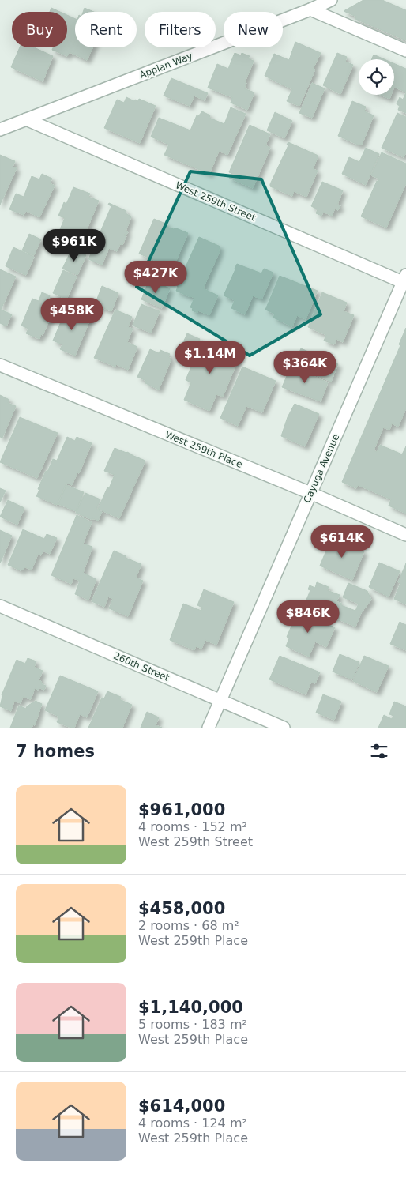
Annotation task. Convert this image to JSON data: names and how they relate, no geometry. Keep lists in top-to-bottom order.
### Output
{
  "streets": {
    "street": [
      "Appian Way",
      "West 259th Street",
      "West 259th Place",
      "Cayuga Avenue",
      "260th Street"
    ]
  },
  "crossings": [
    ["Appian Way", "West 259th Street"],
    ["West 259th Street", "Cayuga Avenue"],
    ["West 259th Place", "Cayuga Avenue"],
    ["Cayuga Avenue", "260th Street"]
  ],
  "page": {
    "chip": [
      "Buy",
      "Rent",
      "Filters",
      "New"
    ],
    "price": [
      "$961K",
      "$427K",
      "$458K",
      "$1.14M",
      "$364K",
      "$614K",
      "$846K"
    ],
    "heading": "7 homes",
    "list": [
      {
        "name": "$961,000",
        "note": "4 rooms · 152 m² · West 259th Street"
      },
      {
        "name": "$458,000",
        "note": "2 rooms · 68 m² · West 259th Place"
      },
      {
        "name": "$1,140,000",
        "note": "5 rooms · 183 m² · West 259th Place"
      },
      {
        "name": "$614,000",
        "note": "4 rooms · 124 m² · West 259th Place"
      }
    ]
  }
}
